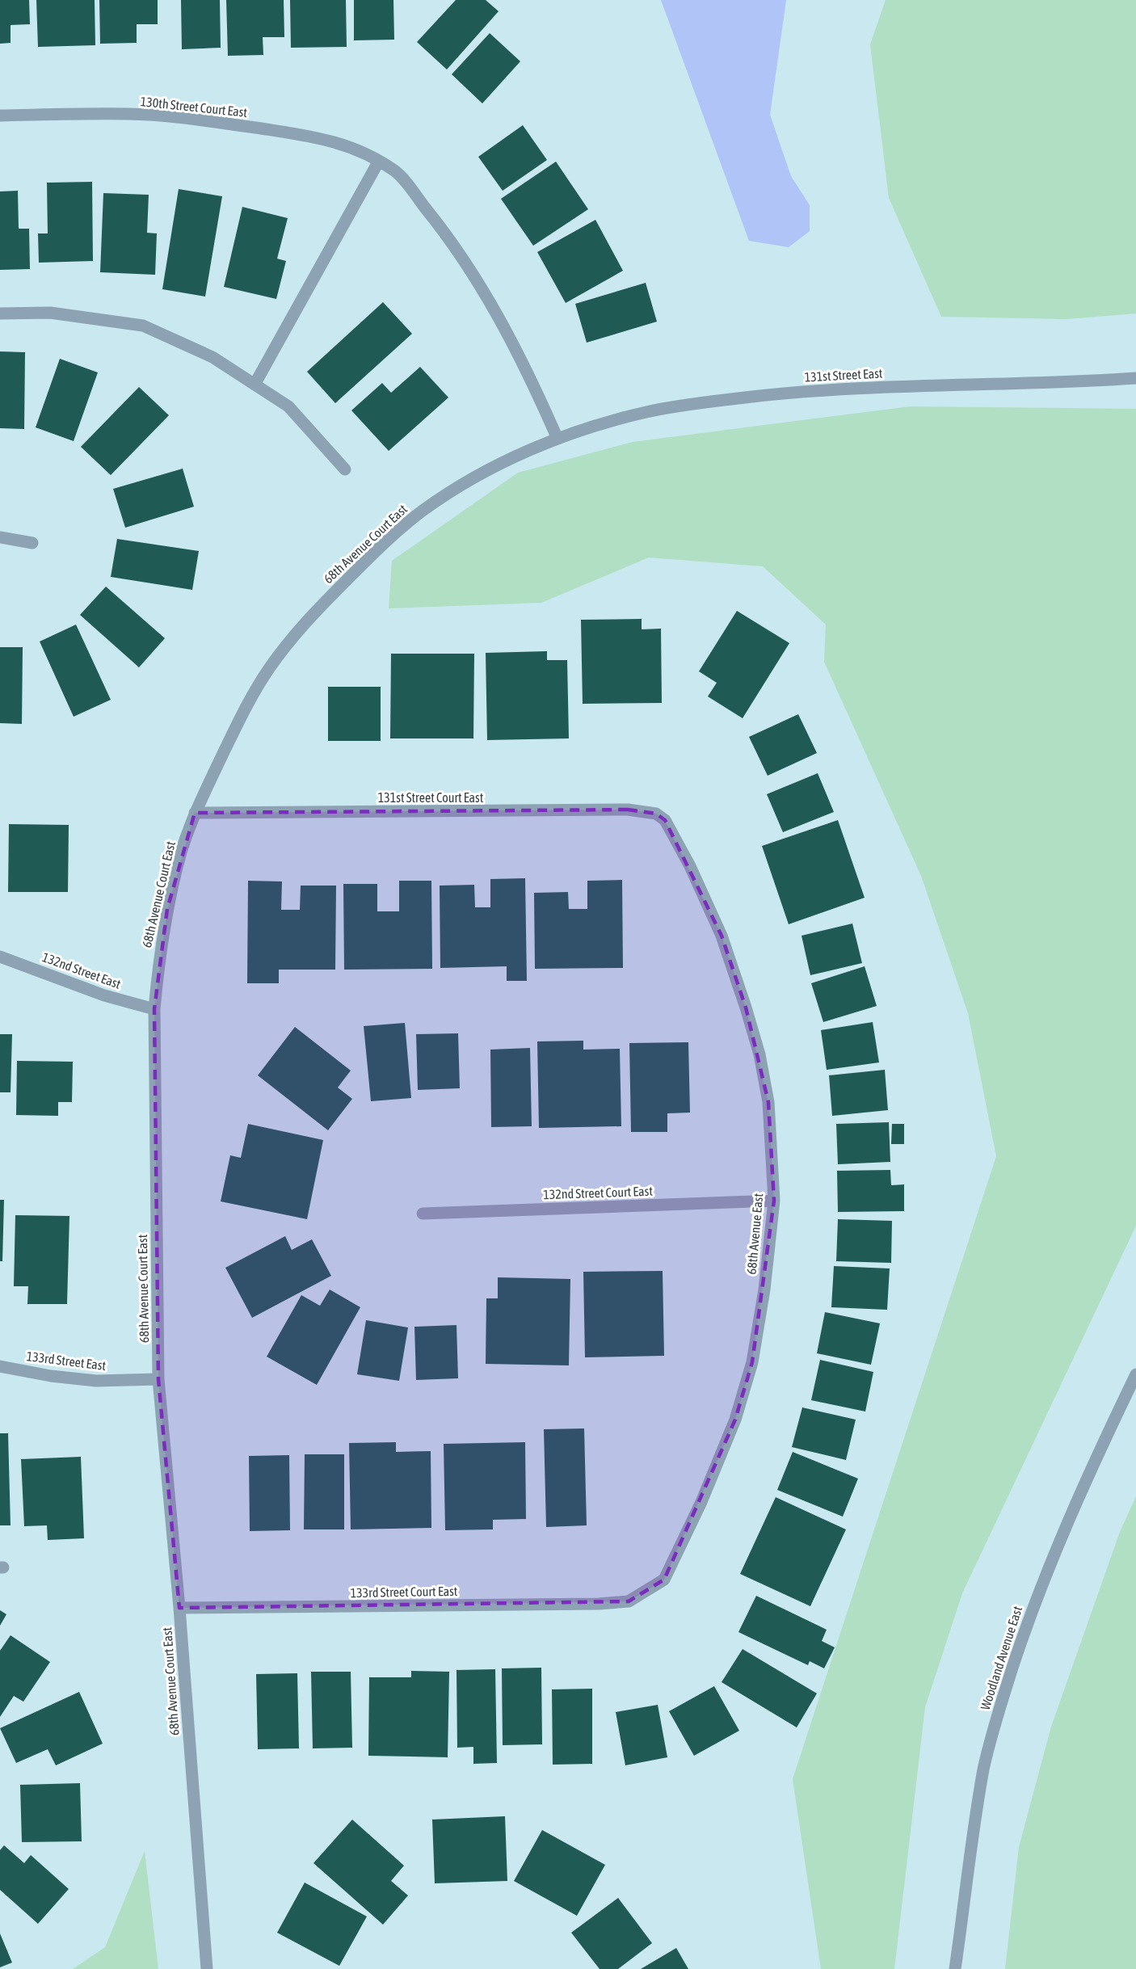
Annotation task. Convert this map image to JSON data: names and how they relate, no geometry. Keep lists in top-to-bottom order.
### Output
{
  "streets": {
    "street": [
      "130th Street Court East",
      "131st Street East",
      "68th Avenue Court East",
      "131st Street Court East",
      "132nd Street East",
      "132nd Street Court East",
      "68th Avenue East",
      "133rd Street East",
      "133rd Street Court East",
      "Woodland Avenue East"
    ]
  },
  "crossings": [
    ["131st Street East", "68th Avenue Court East"],
    ["68th Avenue Court East", "131st Street Court East"],
    ["68th Avenue Court East", "132nd Street East"],
    ["68th Avenue Court East", "133rd Street East"],
    ["68th Avenue Court East", "133rd Street Court East"],
    ["131st Street Court East", "68th Avenue East"],
    ["132nd Street Court East", "68th Avenue East"],
    ["68th Avenue East", "133rd Street Court East"]
  ]
}
